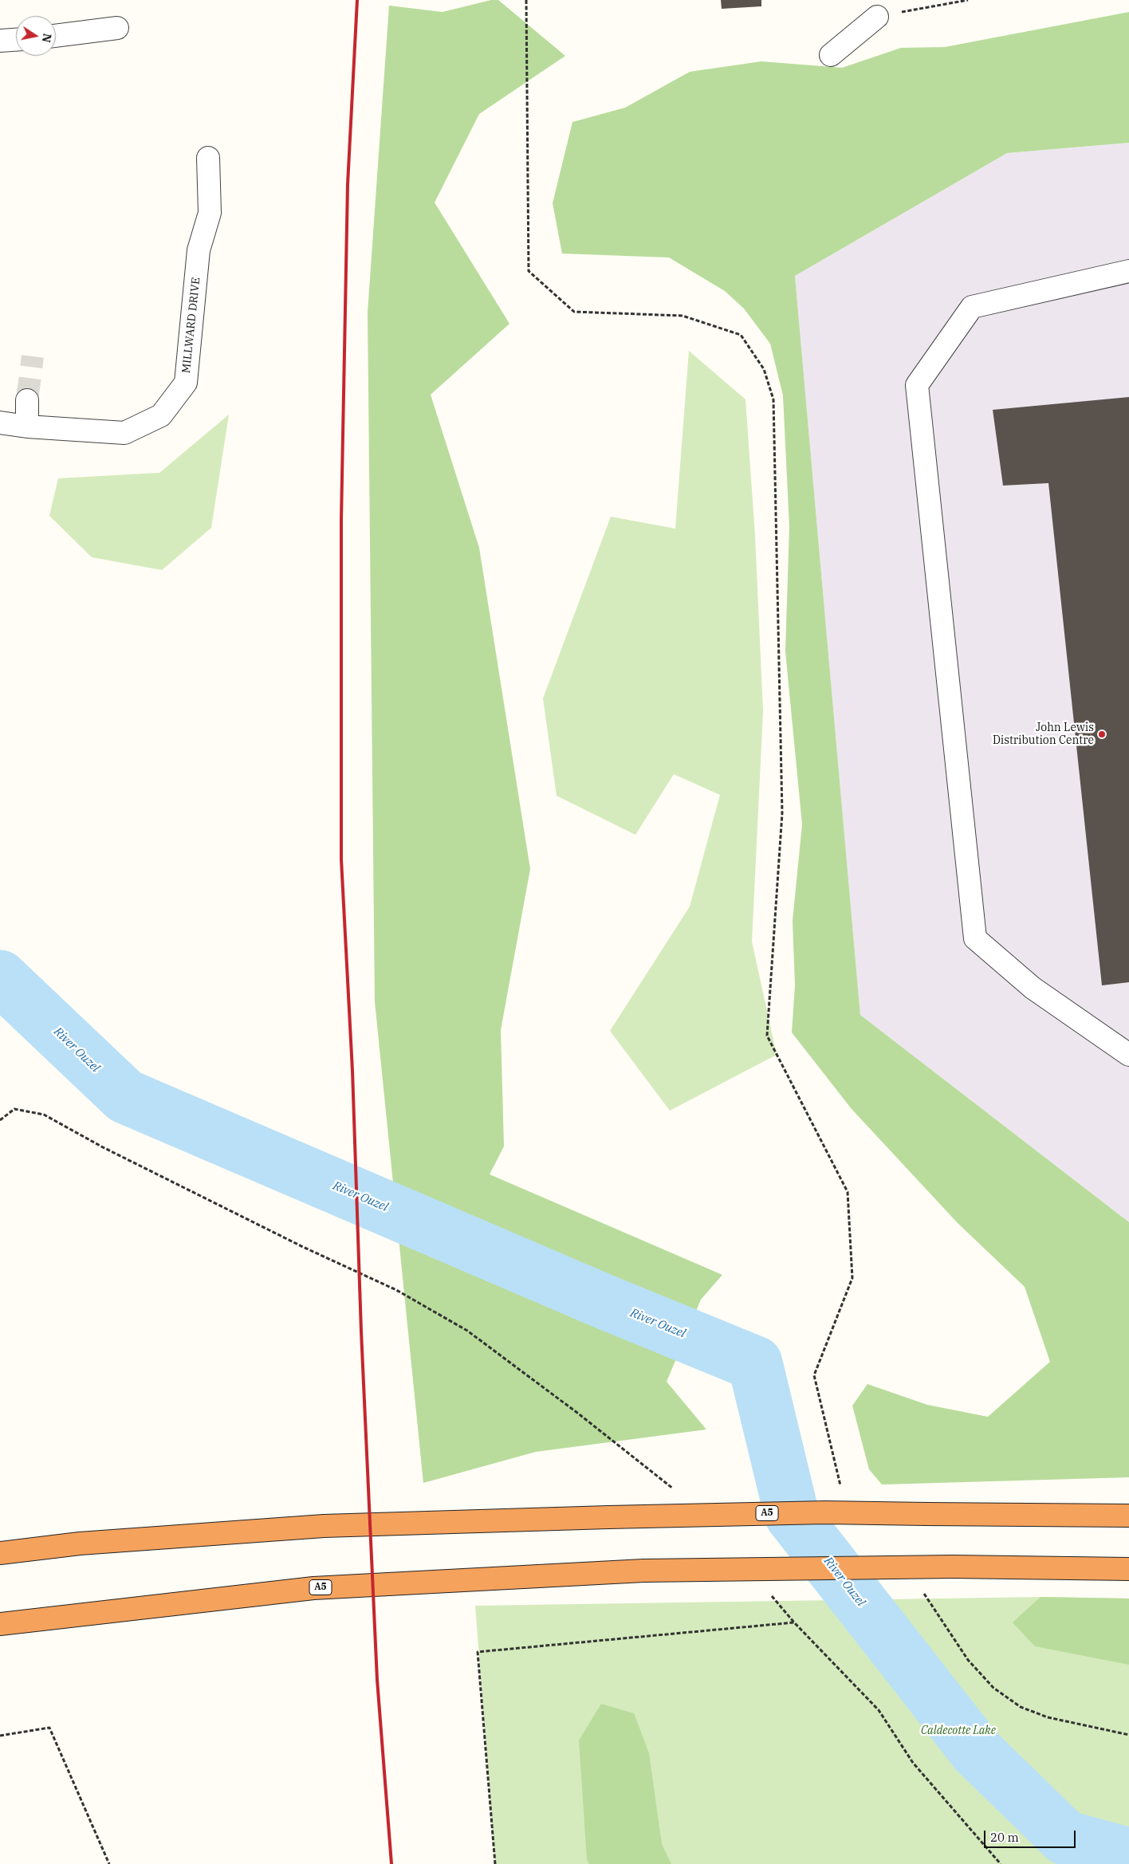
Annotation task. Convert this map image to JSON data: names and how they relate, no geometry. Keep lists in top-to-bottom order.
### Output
{
  "streets": {
    "highway": ["A5"],
    "street": ["MILLWARD DRIVE"]
  },
  "water": ["River Ouzel"],
  "parks": ["Caldecotte Lake"],
  "places": ["John Lewis Distribution Centre"],
  "scale_bar": "20 m",
  "north": "right"
}
